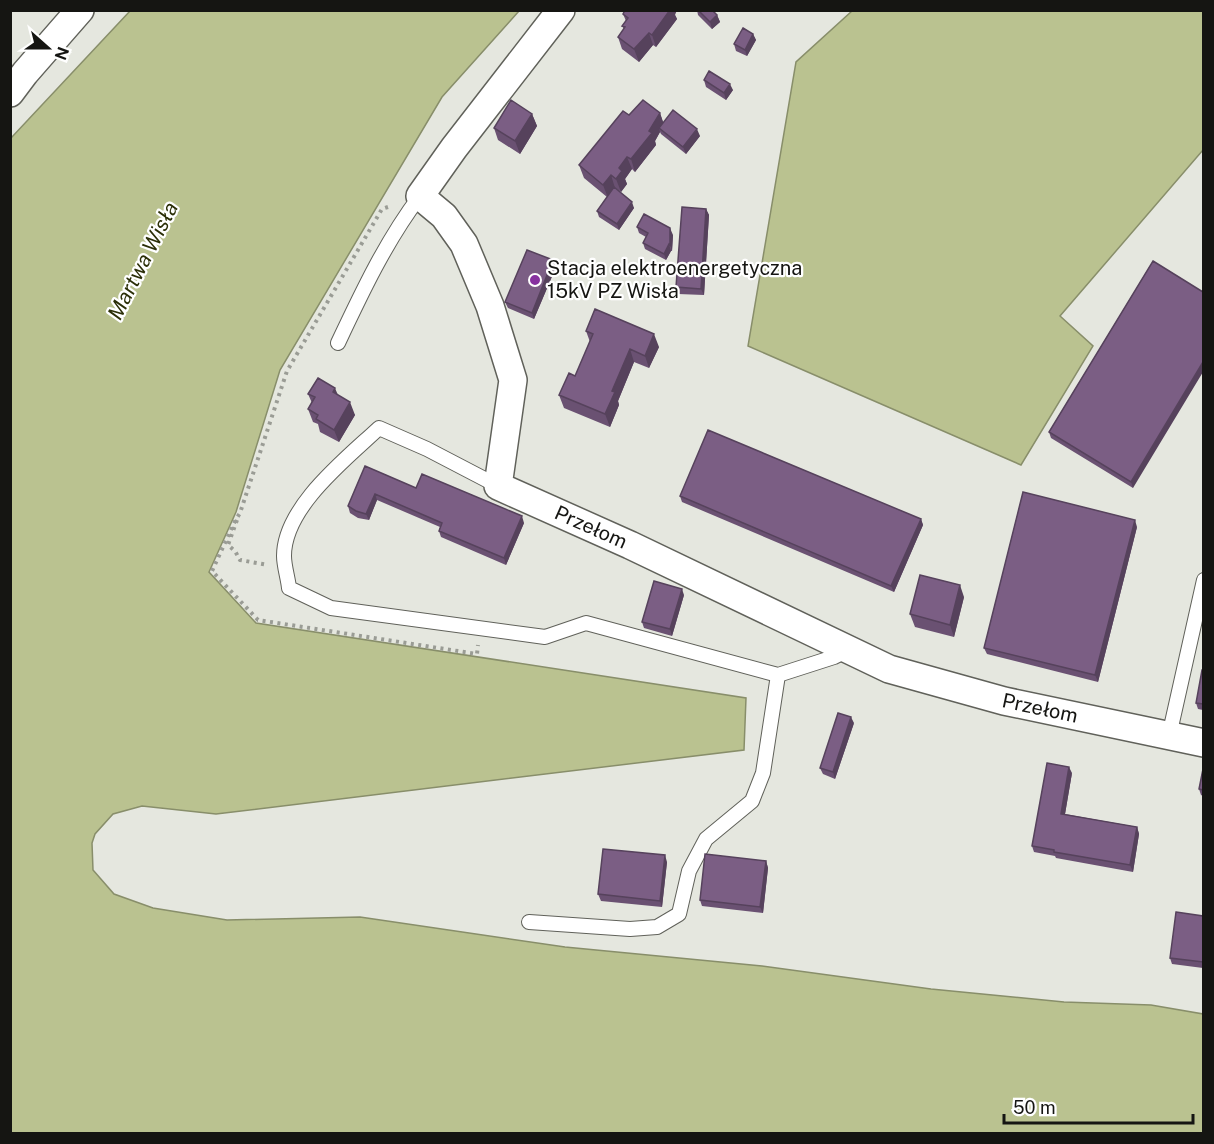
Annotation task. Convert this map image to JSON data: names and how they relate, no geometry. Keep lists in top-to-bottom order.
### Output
{
  "streets": {
    "street": ["Przełom"]
  },
  "water": ["Martwa Wisła"],
  "places": ["Stacja elektroenergetyczna 15kV PZ Wisła"],
  "scale_bar": "50 m",
  "north": "right"
}
